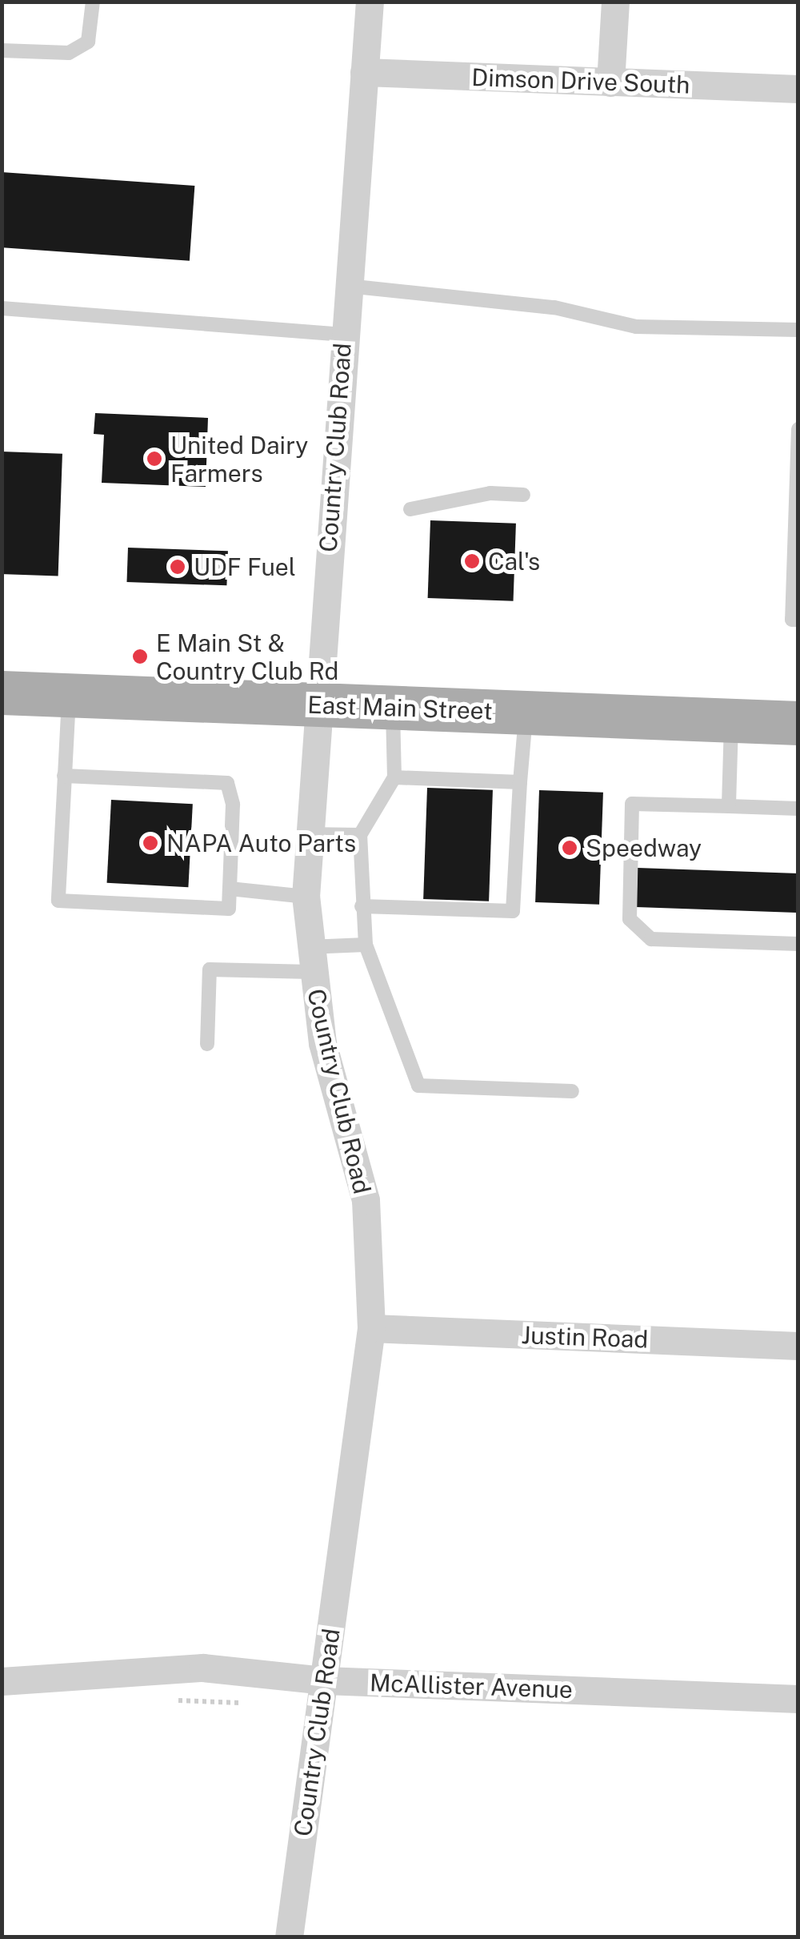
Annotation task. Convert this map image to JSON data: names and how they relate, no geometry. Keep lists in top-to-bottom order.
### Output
{
  "streets": {
    "main road": ["East Main Street"],
    "street": [
      "Dimson Drive South",
      "Country Club Road",
      "Justin Road",
      "McAllister Avenue"
    ]
  },
  "crossings": [
    ["Dimson Drive South", "Country Club Road"],
    ["Country Club Road", "East Main Street"],
    ["Country Club Road", "Justin Road"],
    ["Country Club Road", "McAllister Avenue"]
  ],
  "places": [
    "United Dairy Farmers",
    "Cal's",
    "UDF Fuel",
    "E Main St & Country Club Rd",
    "NAPA Auto Parts",
    "Speedway"
  ]
}
